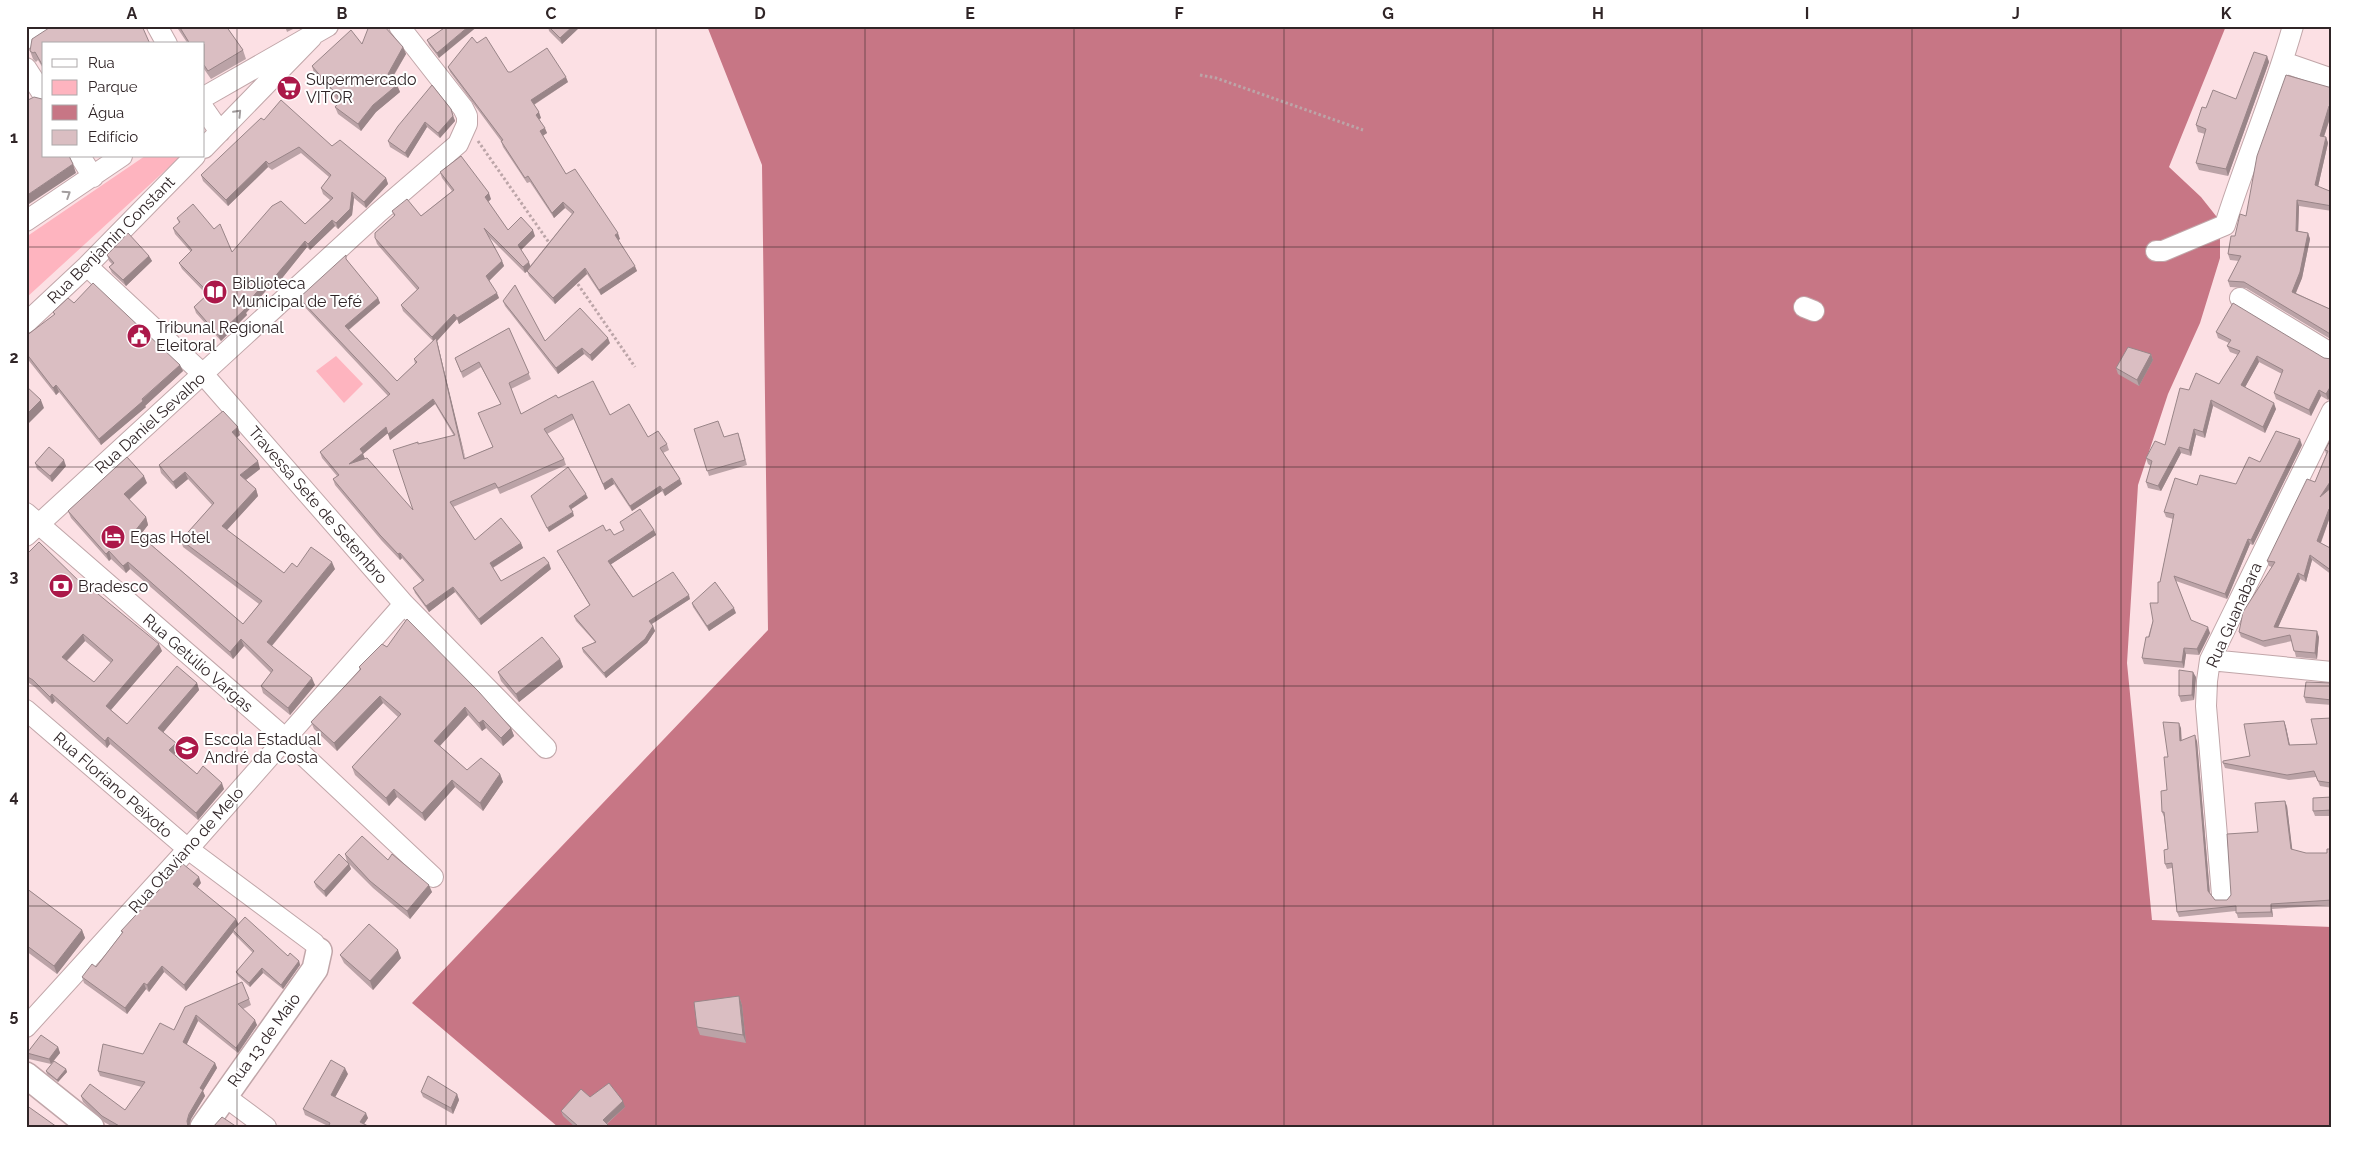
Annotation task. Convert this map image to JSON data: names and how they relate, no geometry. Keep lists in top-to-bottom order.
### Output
{
  "streets": {
    "street": [
      "Rua Benjamin Constant",
      "Rua Daniel Sevalho",
      "Travessa Sete de Setembro",
      "Rua Guanabara",
      "Rua Getúlio Vargas",
      "Rua Floriano Peixoto",
      "Rua Otaviano de Melo",
      "Rua 13 de Maio"
    ]
  },
  "crossings": [
    ["Rua Benjamin Constant", "Travessa Sete de Setembro"],
    ["Rua Daniel Sevalho", "Travessa Sete de Setembro"],
    ["Rua Daniel Sevalho", "Rua Getúlio Vargas"],
    ["Travessa Sete de Setembro", "Rua Otaviano de Melo"],
    ["Rua Getúlio Vargas", "Rua Otaviano de Melo"],
    ["Rua Floriano Peixoto", "Rua Otaviano de Melo"],
    ["Rua Floriano Peixoto", "Rua 13 de Maio"]
  ],
  "places": {
    "supermarket": ["Supermercado VITOR"],
    "library": ["Biblioteca Municipal de Tefé"],
    "public building": ["Tribunal Regional Eleitoral"],
    "hotel": ["Egas Hotel"],
    "bank": ["Bradesco"],
    "school or university": ["Escola Estadual André da Costa"]
  },
  "legend": [
    "Rua",
    "Parque",
    "Água",
    "Edifício"
  ],
  "grid": {
    "columns": [
      "A",
      "B",
      "C",
      "D",
      "E",
      "F",
      "G",
      "H",
      "I",
      "J",
      "K"
    ],
    "rows": [
      "1",
      "2",
      "3",
      "4",
      "5"
    ]
  }
}
